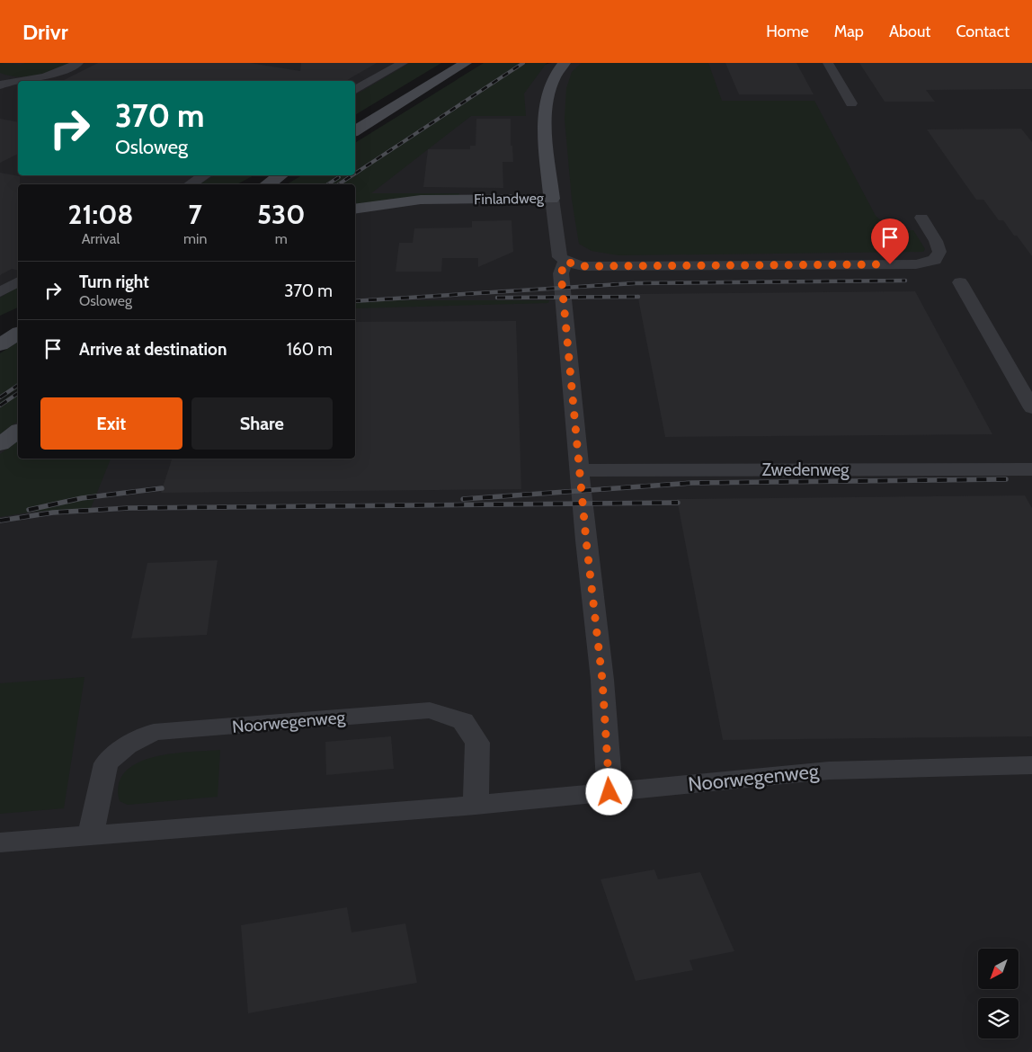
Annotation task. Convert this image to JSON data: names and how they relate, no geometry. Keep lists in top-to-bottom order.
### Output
{
  "streets": {
    "street": ["Finlandweg", "Zwedenweg", "Noorwegenweg"]
  },
  "north": "bottom left",
  "page": {
    "header": "Drivr",
    "nav": [
      "Home",
      "Map",
      "About",
      "Contact"
    ],
    "turn": ["370 m", "Osloweg"],
    "eta": [
      "21:08",
      "Arrival",
      "7",
      "min",
      "530",
      "m"
    ],
    "list": [
      {
        "name": "Turn right",
        "note": "Osloweg",
        "value": "370 m"
      },
      {
        "name": "Arrive at destination",
        "value": "160 m"
      }
    ],
    "buttons": ["Exit", "Share"]
  }
}
